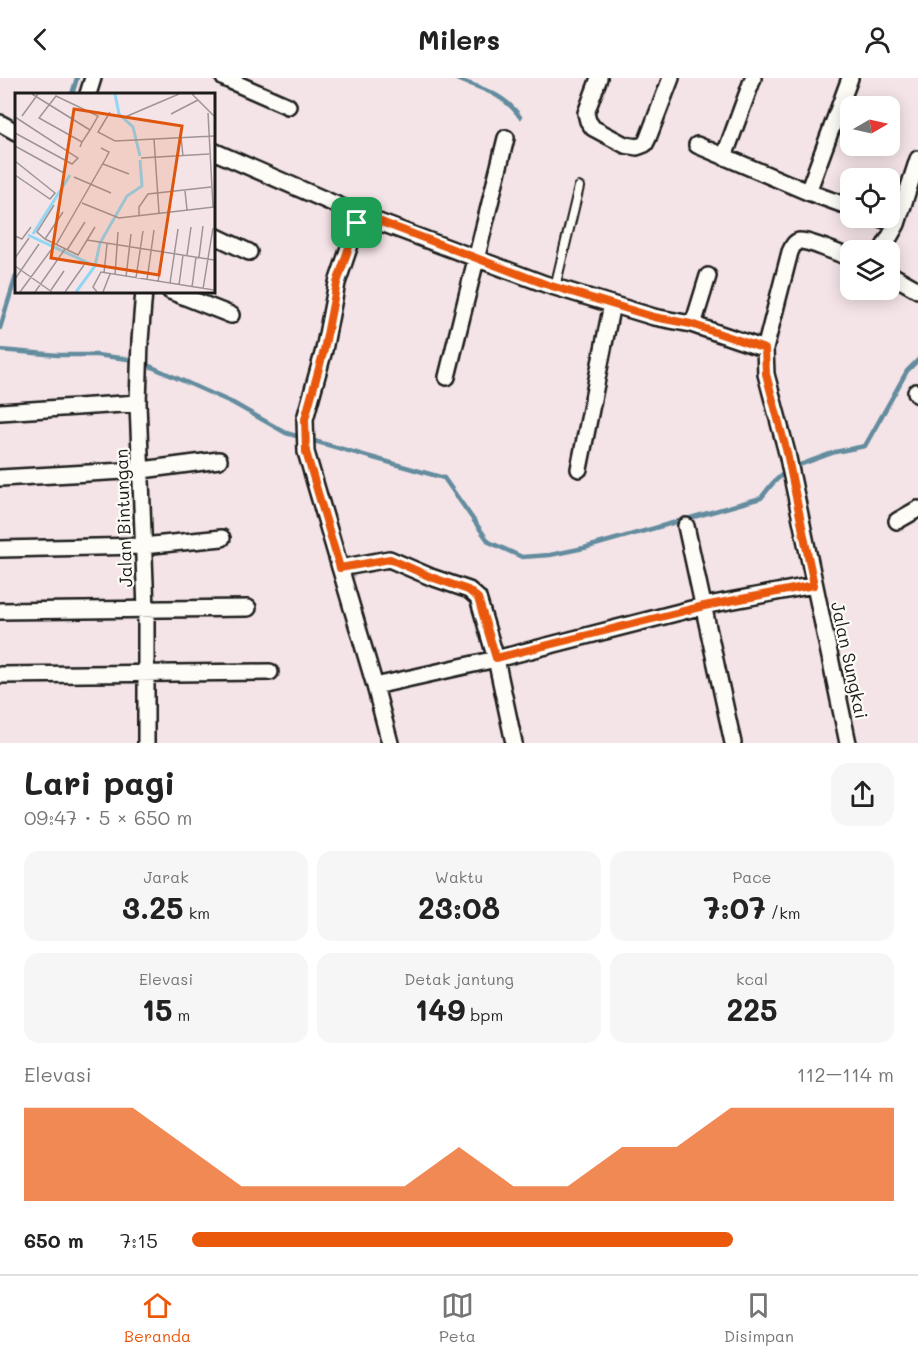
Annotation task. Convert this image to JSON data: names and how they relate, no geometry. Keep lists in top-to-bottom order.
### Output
{
  "streets": {
    "street": ["Jalan Bintungan", "Jalan Sungkai"]
  },
  "north": "right",
  "page": {
    "header": "Milers",
    "heading": ["Lari pagi", "09:47 · 5 × 650 m"],
    "stats": [
      ["Jarak", "3.25 km"],
      ["Waktu", "23:08"],
      ["Pace", "7:07 /km"],
      ["Elevasi", "15 m"],
      ["Detak jantung", "149 bpm"],
      ["kcal", "225"]
    ],
    "chart": ["Elevasi", "112–114 m"],
    "list": [
      {
        "name": "650 m",
        "note": "7:15"
      }
    ],
    "tabs": ["Beranda", "Peta", "Disimpan"]
  }
}
